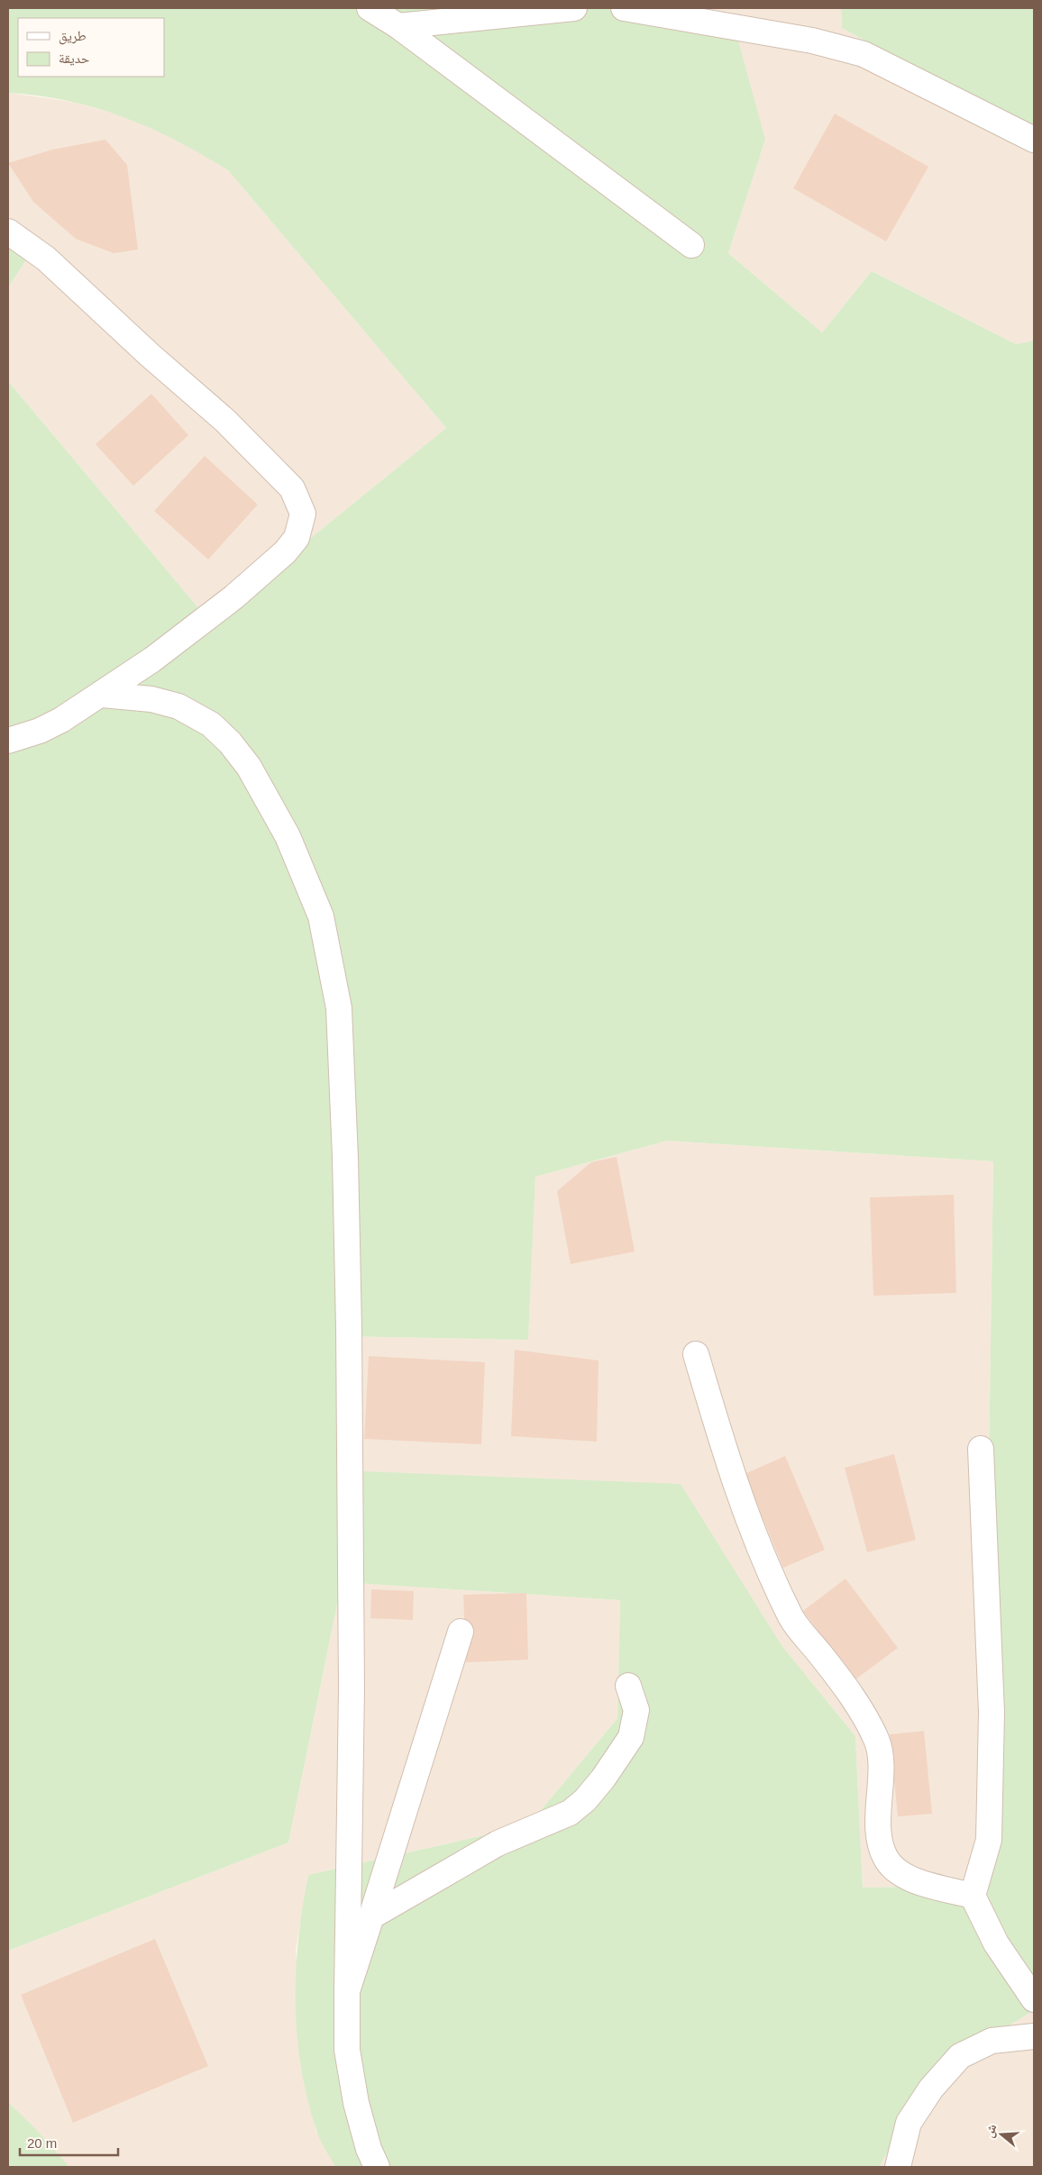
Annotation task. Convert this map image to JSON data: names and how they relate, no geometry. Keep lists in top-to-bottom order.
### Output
{
  "legend": ["طريق", "حديقة"],
  "scale_bar": "20 m",
  "north": "left"
}
